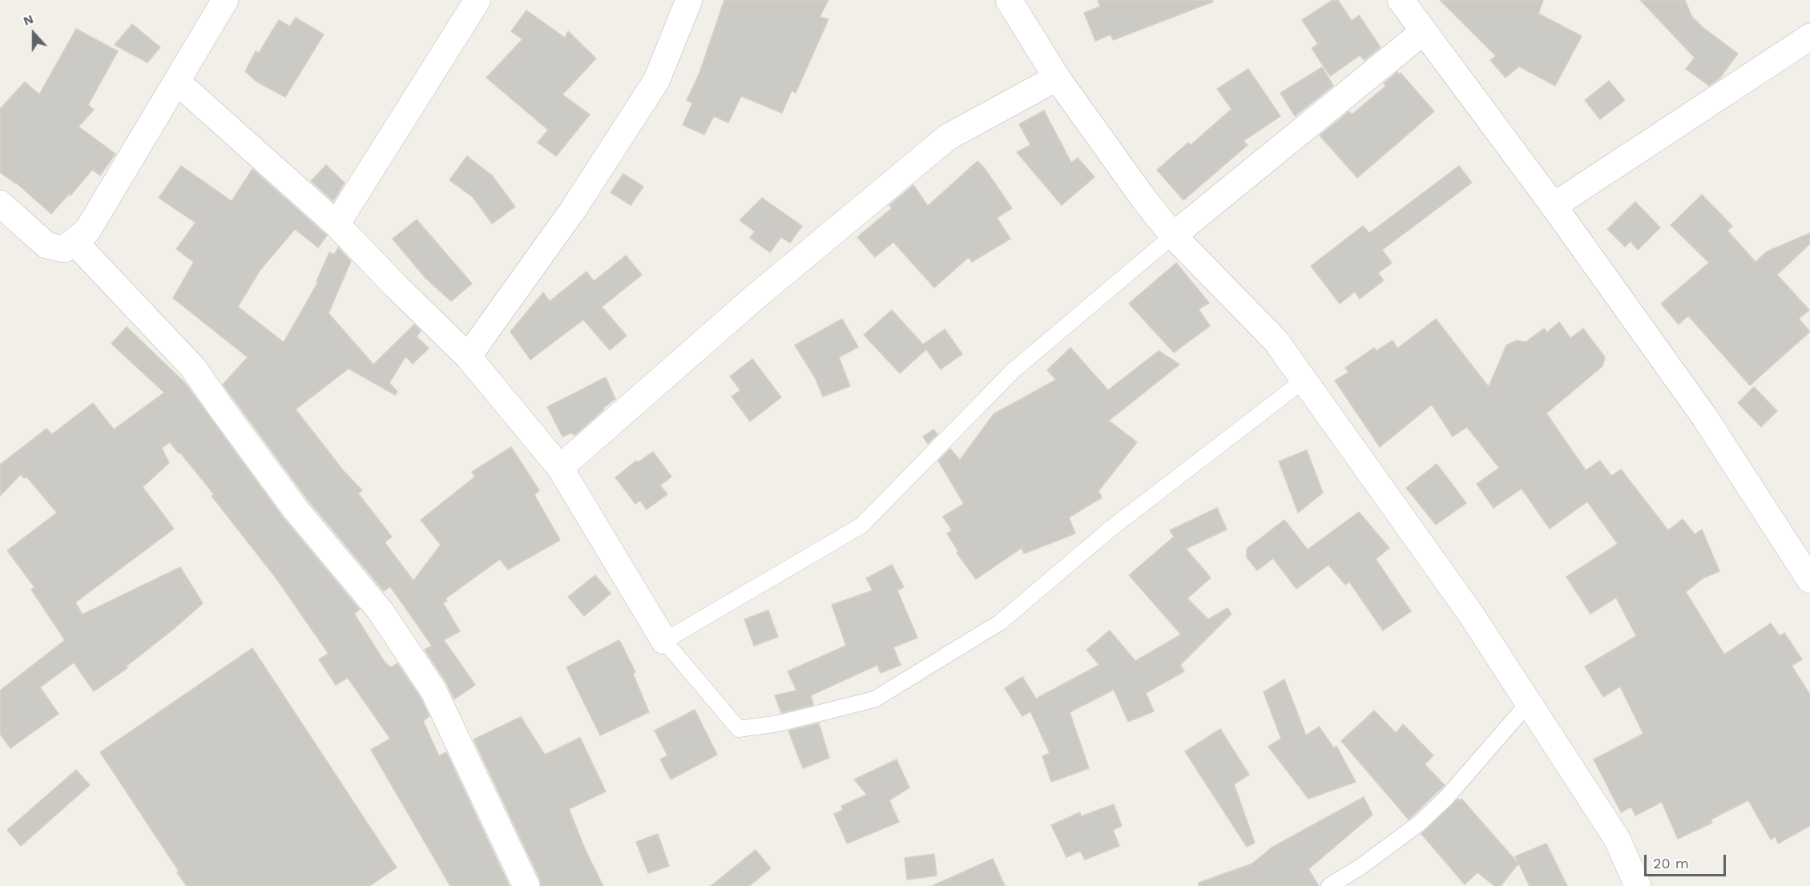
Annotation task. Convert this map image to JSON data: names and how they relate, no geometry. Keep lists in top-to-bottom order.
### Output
{
  "scale_bar": "20 m",
  "north": "top"
}
